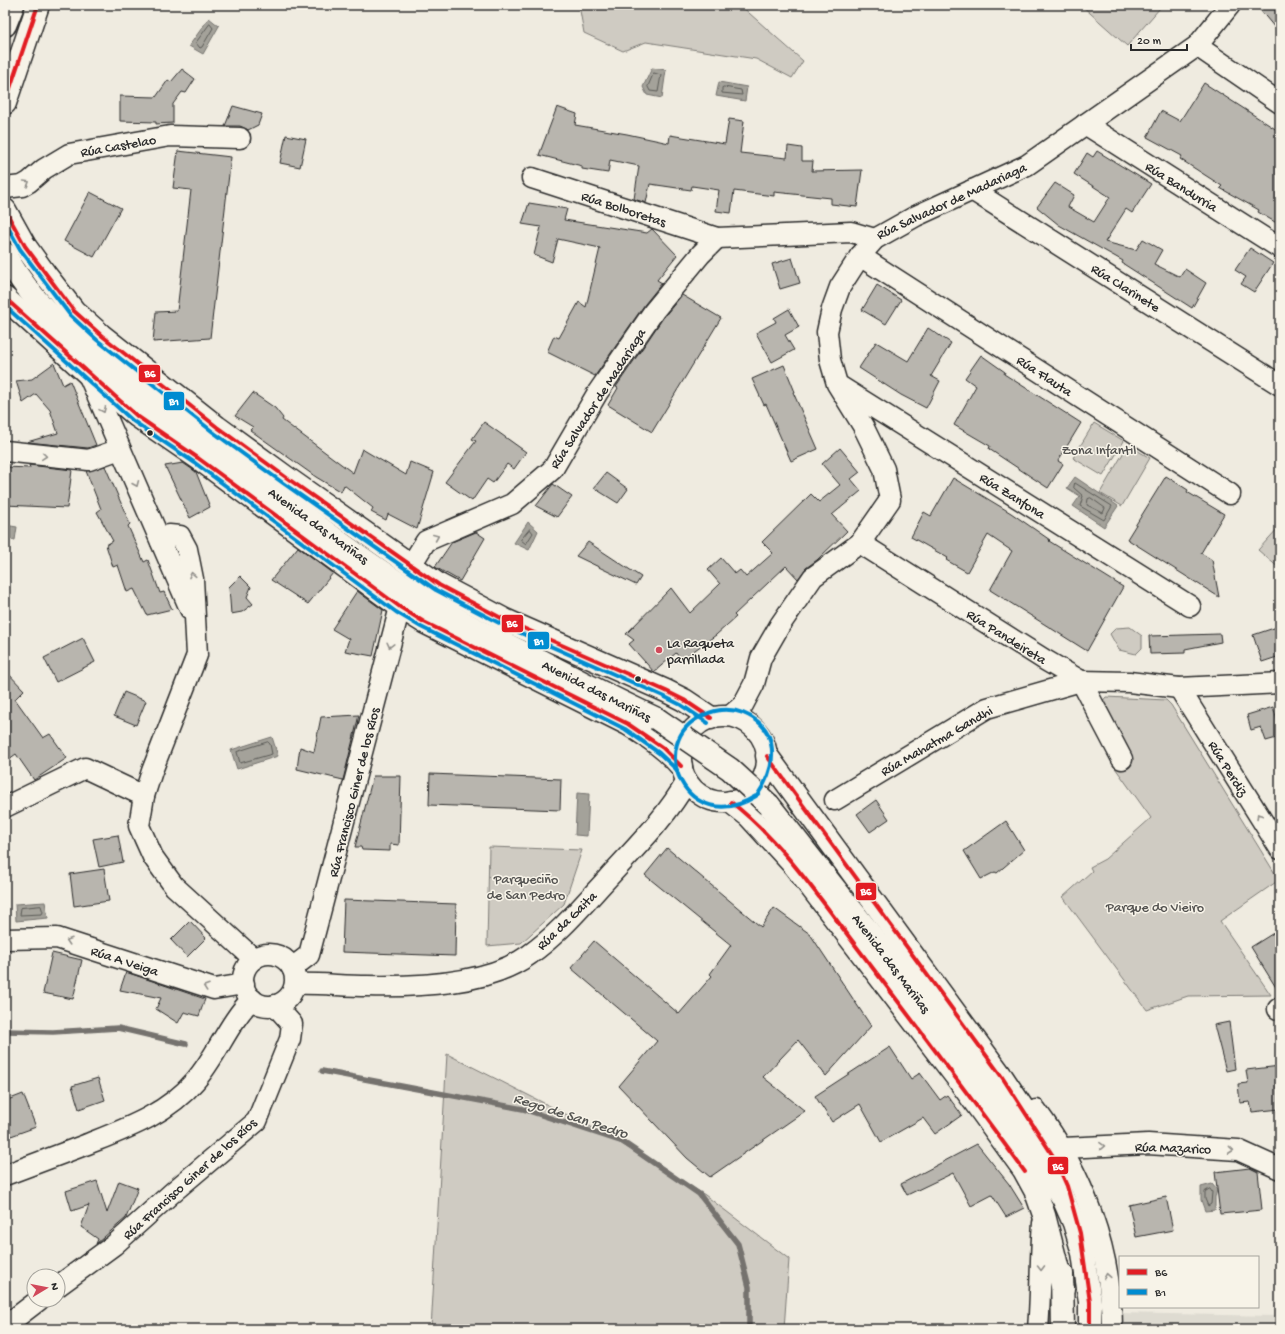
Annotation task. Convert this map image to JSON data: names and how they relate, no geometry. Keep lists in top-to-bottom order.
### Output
{
  "streets": {
    "main road": ["Avenida das Mariñas"],
    "street": [
      "Rúa Castelao",
      "Rúa Bandurria",
      "Rúa Salvador de Madariaga",
      "Rúa Bolboretas",
      "Rúa Clarinete",
      "Rúa Flauta",
      "Rúa Zanfona",
      "Rúa Pandeireta",
      "Rúa Mahatma Gandhi",
      "Rúa Perdiz",
      "Rúa Francisco Giner de los Ríos",
      "Rúa da Gaita",
      "Rúa A Veiga",
      "Rúa Mazarico"
    ]
  },
  "crossings": [
    ["Rúa Bandurria", "Rúa Salvador de Madariaga"],
    ["Rúa Salvador de Madariaga", "Rúa Bolboretas"],
    ["Rúa Salvador de Madariaga", "Rúa Clarinete"],
    ["Rúa Pandeireta", "Rúa Mahatma Gandhi"],
    ["Rúa Mahatma Gandhi", "Rúa Perdiz"],
    ["Rúa Francisco Giner de los Ríos", "Rúa da Gaita"],
    ["Rúa Francisco Giner de los Ríos", "Rúa A Veiga"],
    ["Rúa da Gaita", "Rúa A Veiga"]
  ],
  "one_way": [
    "Rúa Castelao",
    "Rúa Salvador de Madariaga",
    "Rúa Perdiz",
    "Rúa Francisco Giner de los Ríos",
    "Rúa A Veiga",
    "Rúa Mazarico"
  ],
  "water": ["Rego de San Pedro"],
  "parks": ["Zona Infantil", "Parqueciño de San Pedro", "Parque do Vieiro"],
  "places": ["La Raqueta parrillada"],
  "lines": ["transit line B6", "transit line B1"],
  "legend": ["B6", "B1"],
  "scale_bar": "20 m",
  "north": "right"
}
